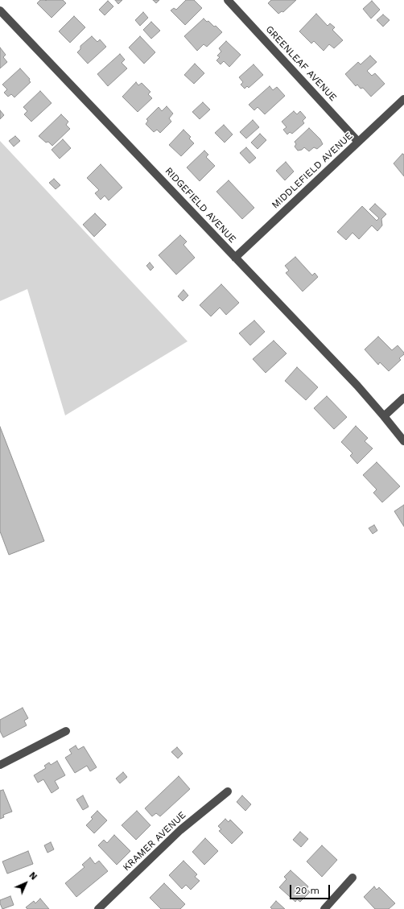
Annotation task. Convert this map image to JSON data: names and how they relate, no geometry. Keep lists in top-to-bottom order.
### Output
{
  "streets": {
    "street": [
      "GREENLEAF AVENUE",
      "MIDDLEFIELD AVENUE",
      "RIDGEFIELD AVENUE",
      "KRAMER AVENUE"
    ]
  },
  "crossings": [
    ["GREENLEAF AVENUE", "MIDDLEFIELD AVENUE"],
    ["MIDDLEFIELD AVENUE", "RIDGEFIELD AVENUE"]
  ],
  "scale_bar": "20 m",
  "north": "top right"
}
